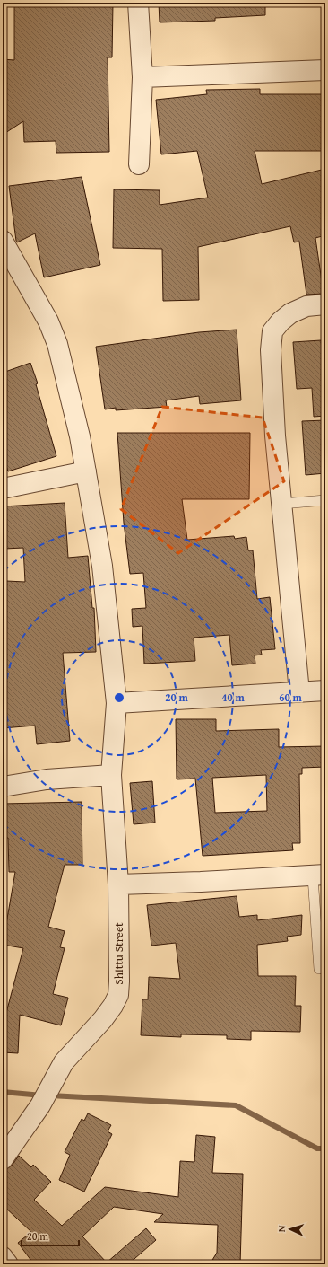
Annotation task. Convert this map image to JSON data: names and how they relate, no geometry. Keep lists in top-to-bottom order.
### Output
{
  "streets": {
    "street": ["Shittu Street"]
  },
  "scale_bar": "20 m",
  "north": "left",
  "rings": ["20 m", "40 m", "60 m"]
}
